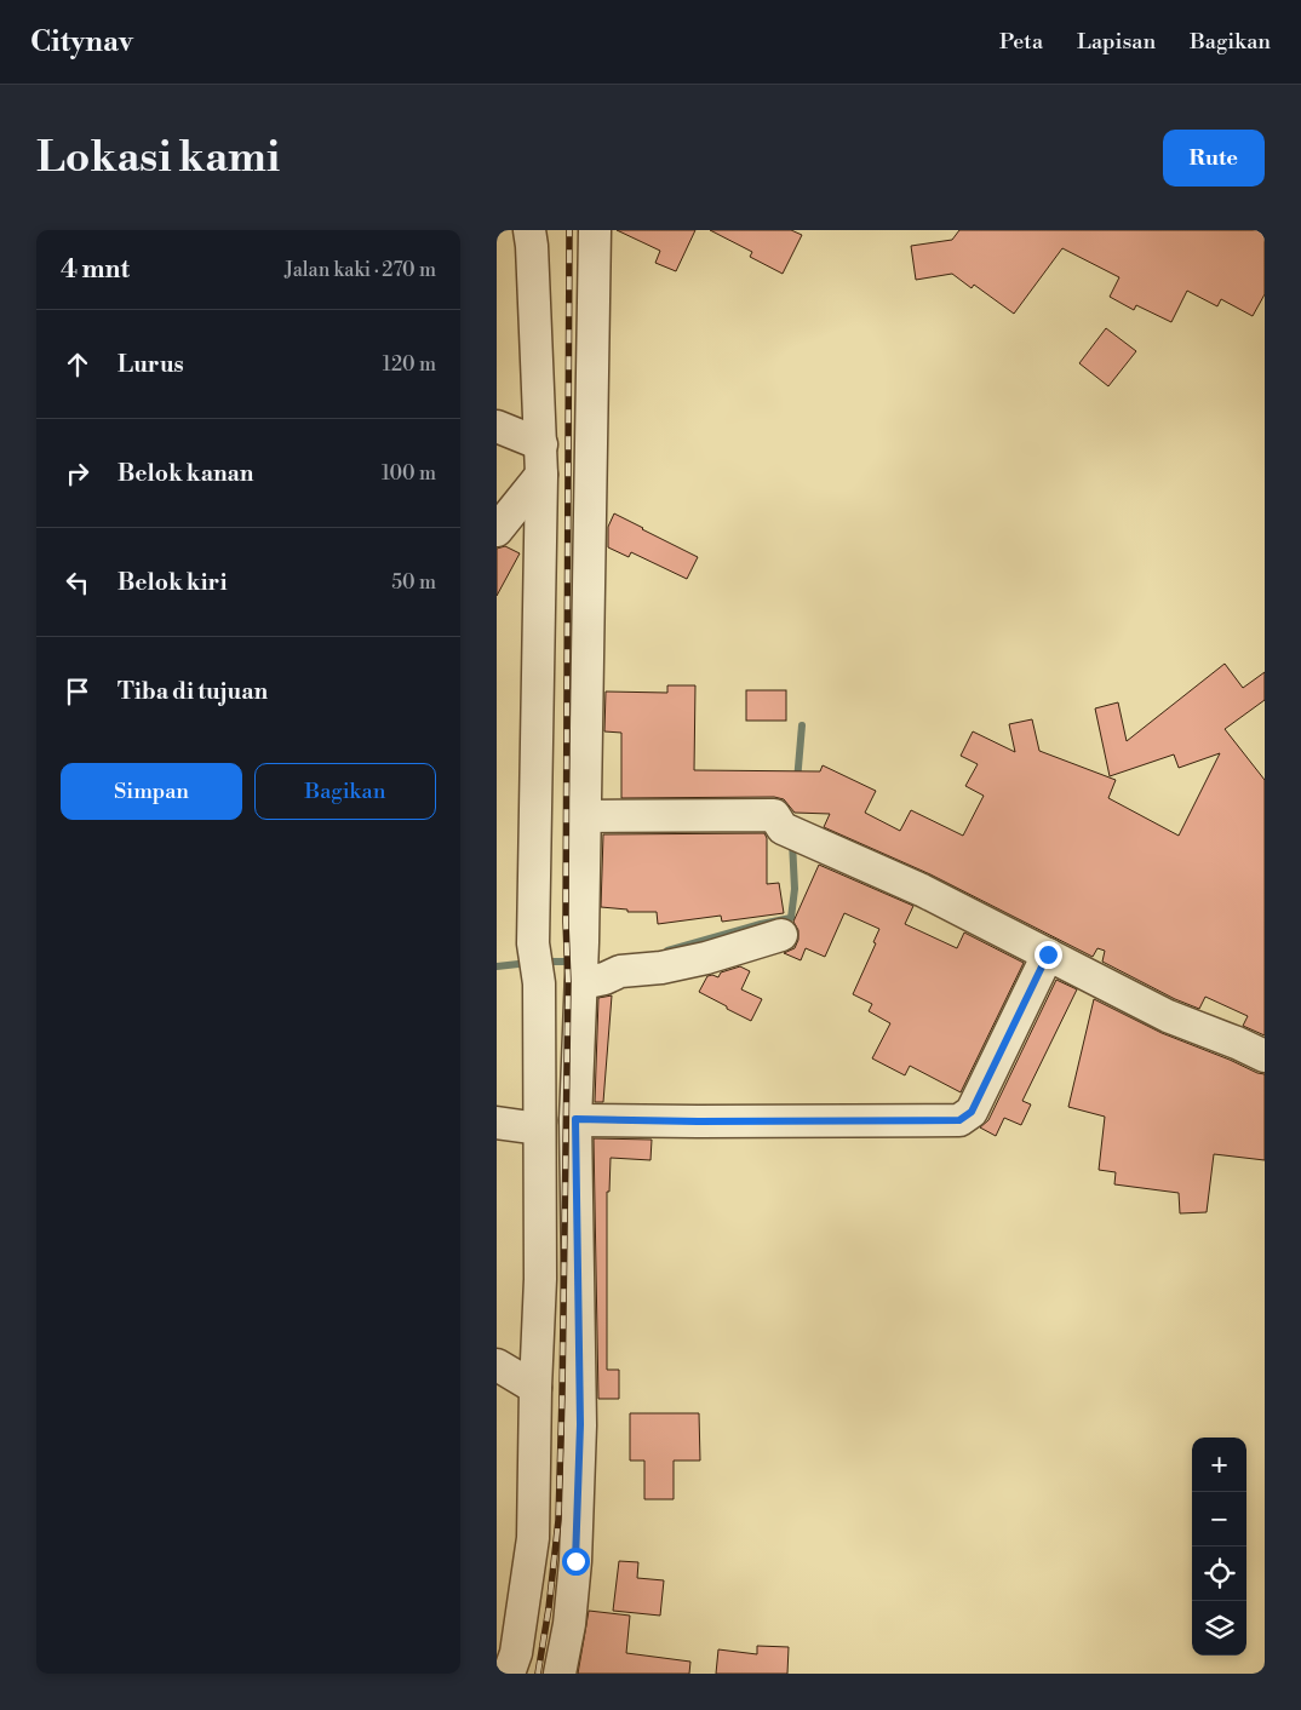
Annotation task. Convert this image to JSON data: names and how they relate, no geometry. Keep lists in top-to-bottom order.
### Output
{
  "page": {
    "header": "Citynav",
    "nav": ["Peta", "Lapisan", "Bagikan"],
    "buttons": [
      "Rute",
      ["Simpan", "Bagikan"]
    ],
    "title": "Lokasi kami",
    "heading": ["4 mnt", "Jalan kaki · 270 m"],
    "list": [
      ["Lurus", "120 m"],
      ["Belok kanan", "100 m"],
      ["Belok kiri", "50 m"],
      "Tiba di tujuan"
    ],
    "map_buttons": ["+", "−"]
  }
}
